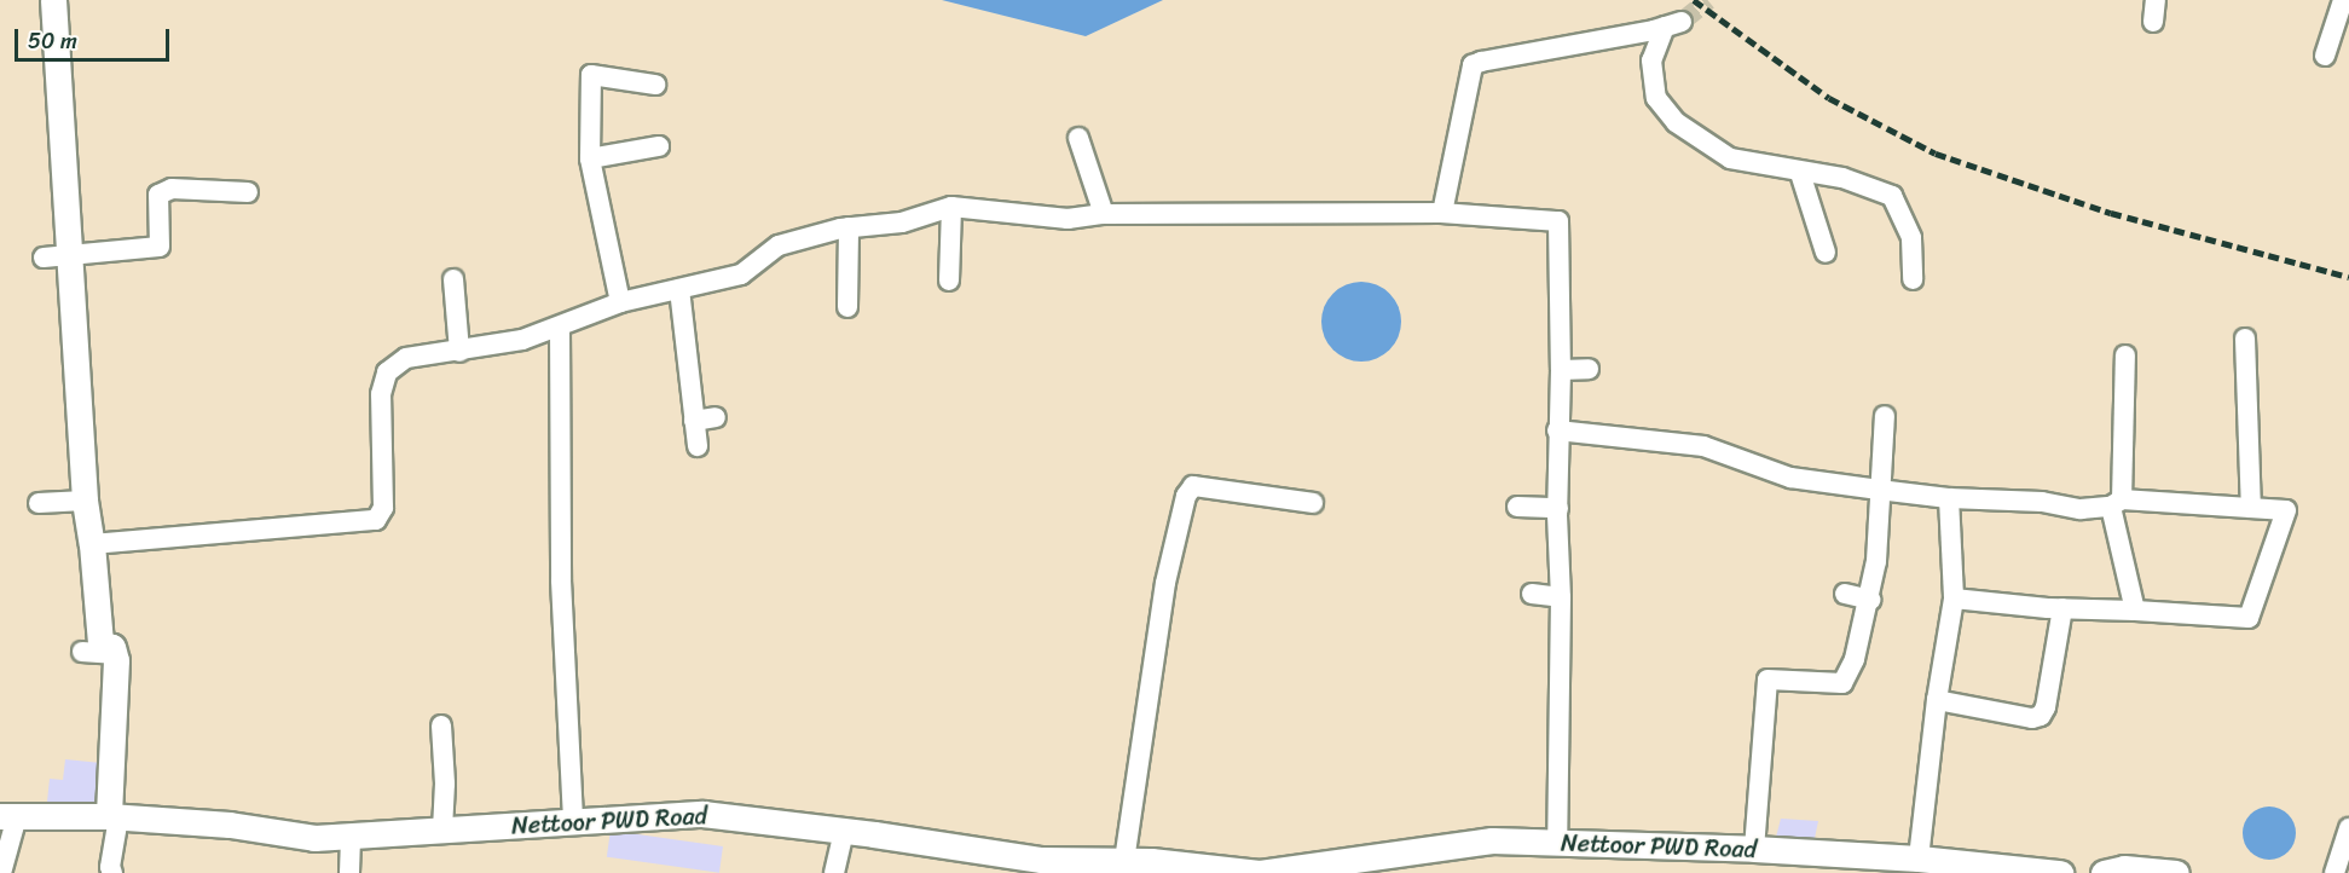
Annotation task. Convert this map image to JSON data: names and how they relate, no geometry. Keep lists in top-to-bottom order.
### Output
{
  "streets": {
    "street": ["Nettoor PWD Road"]
  },
  "scale_bar": "50 m"
}
